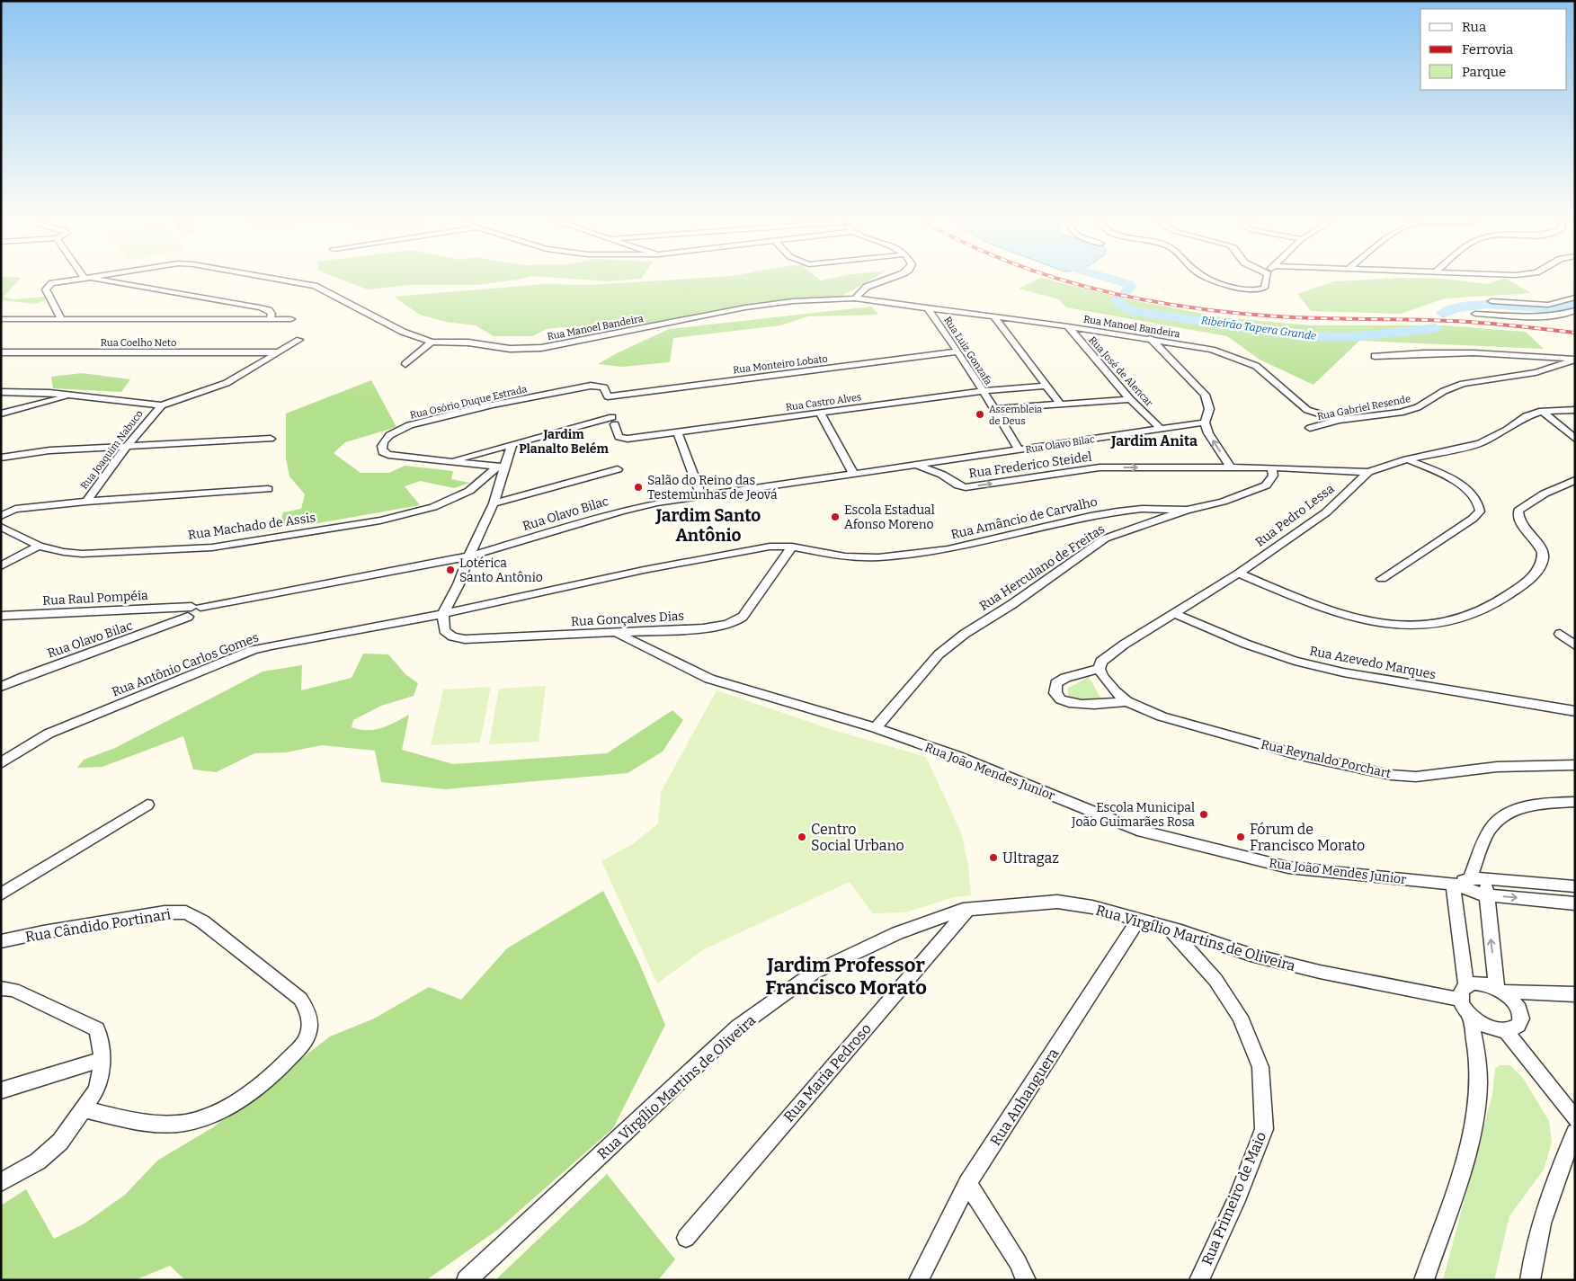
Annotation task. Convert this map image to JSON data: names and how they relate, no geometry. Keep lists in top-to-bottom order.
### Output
{
  "streets": {
    "street": [
      "Rua Manoel Bandeira",
      "Rua Coelho Neto",
      "Rua Luiz Gonzafa",
      "Rua Monteiro Lobato",
      "Rua José de Alencar",
      "Rua Osório Duque Estrada",
      "Rua Castro Alves",
      "Rua Gabriel Resende",
      "Rua Olavo Bilac",
      "Rua Joaquim Nabuco",
      "Rua Frederico Steidel",
      "Rua Pedro Lessa",
      "Rua Amâncio de Carvalho",
      "Rua Machado de Assis",
      "Rua Herculano de Freitas",
      "Rua Raul Pompéia",
      "Rua Gonçalves Dias",
      "Rua Azevedo Marques",
      "Rua Antônio Carlos Gomes",
      "Rua Reynaldo Porchart",
      "Rua João Mendes Junior",
      "Rua Cândido Portinari",
      "Rua Virgílio Martins de Oliveira",
      "Rua Maria Pedroso",
      "Rua Anhanguera",
      "Rua Primeiro de Maio"
    ]
  },
  "crossings": [
    ["Rua Manoel Bandeira", "Rua Luiz Gonzafa"],
    ["Rua Manoel Bandeira", "Rua José de Alencar"],
    ["Rua Manoel Bandeira", "Rua Gabriel Resende"],
    ["Rua Luiz Gonzafa", "Rua Monteiro Lobato"],
    ["Rua Luiz Gonzafa", "Rua Castro Alves"],
    ["Rua Luiz Gonzafa", "Rua Olavo Bilac"],
    ["Rua Monteiro Lobato", "Rua Osório Duque Estrada"],
    ["Rua José de Alencar", "Rua Olavo Bilac"],
    ["Rua Olavo Bilac", "Rua Frederico Steidel"],
    ["Rua Olavo Bilac", "Rua Raul Pompéia"],
    ["Rua Frederico Steidel", "Rua Pedro Lessa"],
    ["Rua Frederico Steidel", "Rua Herculano de Freitas"],
    ["Rua Pedro Lessa", "Rua Azevedo Marques"],
    ["Rua Pedro Lessa", "Rua Reynaldo Porchart"],
    ["Rua Amâncio de Carvalho", "Rua Herculano de Freitas"],
    ["Rua Amâncio de Carvalho", "Rua Gonçalves Dias"],
    ["Rua Amâncio de Carvalho", "Rua Antônio Carlos Gomes"],
    ["Rua Herculano de Freitas", "Rua João Mendes Junior"],
    ["Rua Gonçalves Dias", "Rua Antônio Carlos Gomes"],
    ["Rua Gonçalves Dias", "Rua João Mendes Junior"],
    ["Rua Virgílio Martins de Oliveira", "Rua Maria Pedroso"],
    ["Rua Virgílio Martins de Oliveira", "Rua Anhanguera"],
    ["Rua Virgílio Martins de Oliveira", "Rua Primeiro de Maio"]
  ],
  "districts": [
    "Jardim Planalto Belém",
    "Jardim Anita",
    "Jardim Santo Antônio",
    "Jardim Professor Francisco Morato"
  ],
  "water": ["Ribeirão Tapera Grande"],
  "places": [
    "Assembleia de Deus",
    "Salão do Reino das Testemunhas de Jeová",
    "Escola Estadual Afonso Moreno",
    "Lotérica Santo Antônio",
    "Escola Municipal João Guimarães Rosa",
    "Centro Social Urbano",
    "Fórum de Francisco Morato",
    "Ultragaz"
  ],
  "legend": ["Rua", "Ferrovia", "Parque"]
}
